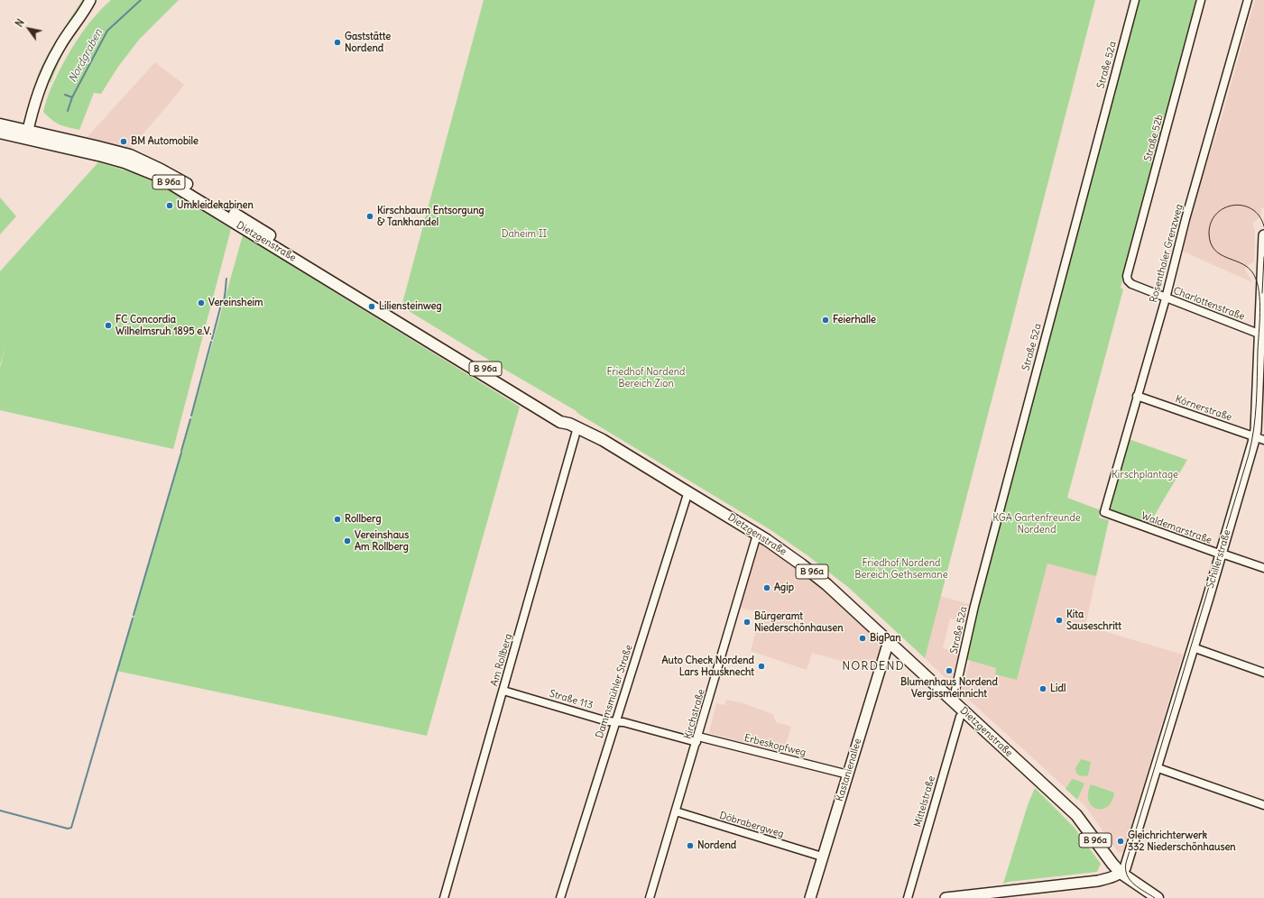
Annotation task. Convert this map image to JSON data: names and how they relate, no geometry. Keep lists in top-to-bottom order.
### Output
{
  "streets": {
    "main road": ["B 96a", "Dietzgenstraße"],
    "street": [
      "Straße 52a",
      "Straße 52b",
      "Rosenthaler Grenzweg",
      "Charlottenstraße",
      "Körnerstraße",
      "Waldemarstraße",
      "Schillerstraße",
      "Am Rollberg",
      "Dammsmühler Straße",
      "Straße 113",
      "Kirchstraße",
      "Erbeskopfweg",
      "Kastanienallee",
      "Mittelstraße",
      "Döbrabergweg"
    ]
  },
  "crossings": [
    ["Straße 52a", "Dietzgenstraße"],
    ["Straße 52b", "Charlottenstraße"],
    ["B 96a", "Dietzgenstraße"],
    ["Dietzgenstraße", "Schillerstraße"],
    ["Dietzgenstraße", "Am Rollberg"],
    ["Dietzgenstraße", "Dammsmühler Straße"],
    ["Dietzgenstraße", "Kirchstraße"],
    ["Dietzgenstraße", "Kastanienallee"],
    ["Dietzgenstraße", "Mittelstraße"],
    ["Rosenthaler Grenzweg", "Charlottenstraße"],
    ["Rosenthaler Grenzweg", "Körnerstraße"],
    ["Rosenthaler Grenzweg", "Waldemarstraße"],
    ["Charlottenstraße", "Schillerstraße"],
    ["Körnerstraße", "Schillerstraße"],
    ["Waldemarstraße", "Schillerstraße"],
    ["Am Rollberg", "Straße 113"],
    ["Dammsmühler Straße", "Straße 113"],
    ["Straße 113", "Kirchstraße"],
    ["Straße 113", "Erbeskopfweg"],
    ["Kirchstraße", "Erbeskopfweg"],
    ["Kirchstraße", "Döbrabergweg"],
    ["Erbeskopfweg", "Kastanienallee"],
    ["Kastanienallee", "Döbrabergweg"]
  ],
  "districts": ["NORDEND"],
  "water": ["Nordgraben"],
  "parks": [
    "Daheim II",
    "Friedhof Nordend Bereich Zion",
    "Kirschplantage",
    "KGA Gartenfreunde Nordend",
    "Friedhof Nordend Bereich Gethsemane"
  ],
  "places": [
    "Gaststätte Nordend",
    "BM Automobile",
    "Umkleidekabinen",
    "Kirschbaum Entsorgung & Tankhandel",
    "Vereinsheim",
    "Liliensteinweg",
    "Feierhalle",
    "FC Concordia Wilhelmsruh 1895 e.V.",
    "Rollberg",
    "Vereinshaus Am Rollberg",
    "Agip",
    "Kita Sauseschritt",
    "Bürgeramt Niederschönhausen",
    "BigPan",
    "Auto Check Nordend Lars Hausknecht",
    "Blumenhaus Nordend Vergissmeinnicht",
    "Lidl",
    "Gleichrichterwerk 332 Niederschönhausen",
    "Nordend"
  ],
  "north": "top left"
}
